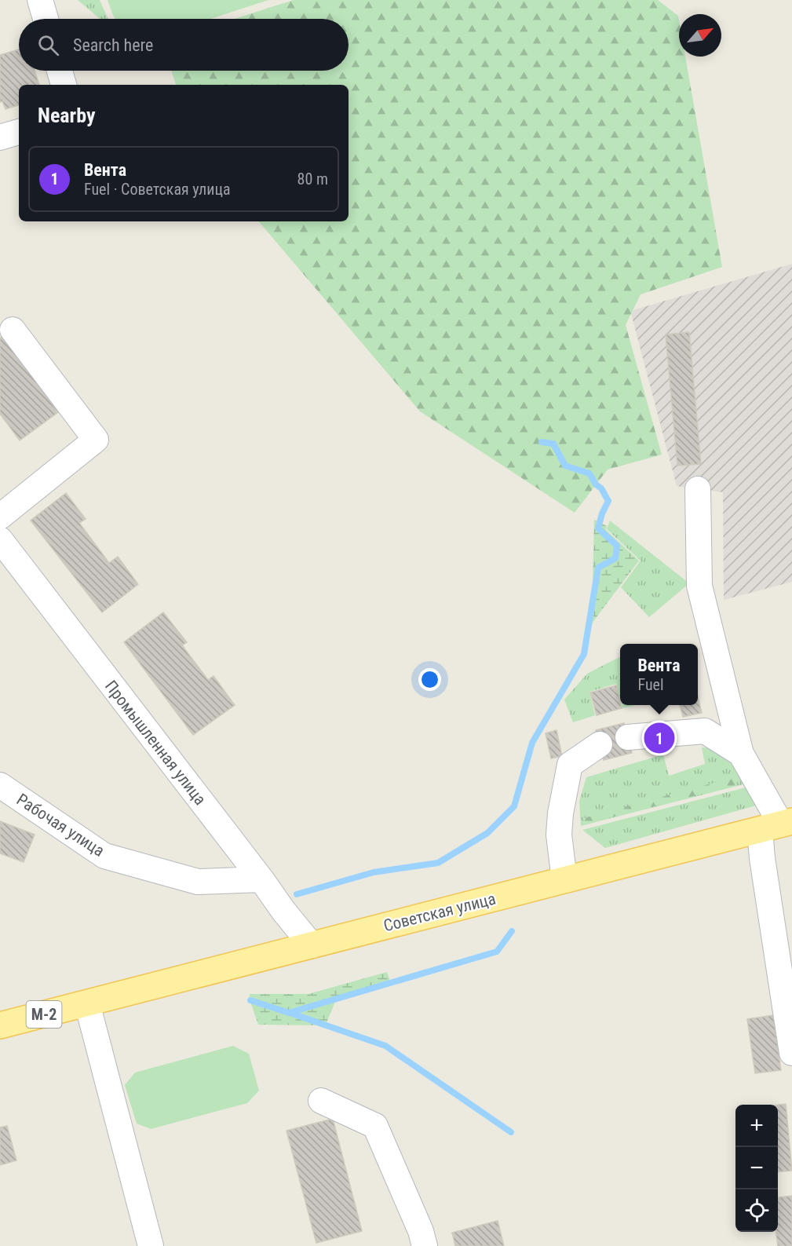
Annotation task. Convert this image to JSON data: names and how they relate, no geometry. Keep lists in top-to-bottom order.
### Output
{
  "streets": {
    "main road": ["Советская улица", "М-2"],
    "street": ["Промышленная улица", "Рабочая улица"]
  },
  "crossings": [
    ["Промышленная улица", "Рабочая улица"],
    ["Промышленная улица", "Советская улица"],
    ["Советская улица", "М-2"]
  ],
  "north": "top right",
  "page": {
    "search": "Search here",
    "heading": "Nearby",
    "list": [
      {
        "mark": "1",
        "name": "Вента",
        "note": "Fuel · Советская улица",
        "value": "80 m"
      }
    ],
    "popup": ["Вента", "Fuel"],
    "pins": "1",
    "map_buttons": ["+", "−"]
  }
}
